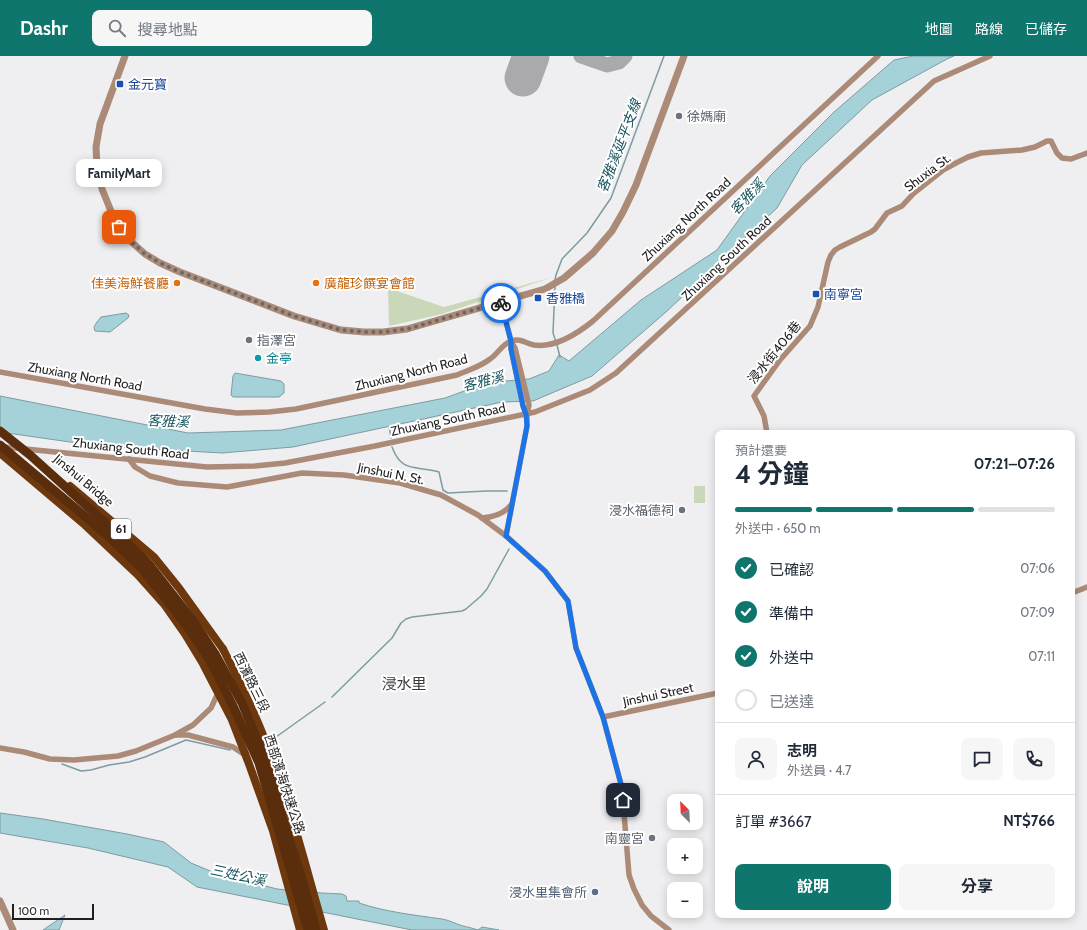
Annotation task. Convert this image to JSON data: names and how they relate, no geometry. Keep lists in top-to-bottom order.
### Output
{
  "streets": {
    "highway": ["Jinshui Bridge", "61", "西部濱海快速公路"],
    "main road": ["西濱路三段"],
    "street": [
      "Shuxia St.",
      "Zhuxiang North Road",
      "Zhuxiang South Road",
      "浸水街406巷",
      "Jinshui N. St.",
      "Jinshui Street"
    ]
  },
  "crossings": [
    ["Shuxia St.", "浸水街406巷"],
    ["Zhuxiang South Road", "Jinshui N. St."],
    ["Zhuxiang South Road", "Jinshui Bridge"],
    ["Jinshui N. St.", "Jinshui Street"],
    ["Jinshui Bridge", "61"],
    ["Jinshui Bridge", "西濱路三段"],
    ["Jinshui Bridge", "西部濱海快速公路"],
    ["61", "西濱路三段"],
    ["61", "西部濱海快速公路"],
    ["西濱路三段", "西部濱海快速公路"]
  ],
  "districts": ["浸水里"],
  "water": ["客雅溪延平支線", "客雅溪", "三姓公溪"],
  "places": {
    "transit": ["金元寶", "南寧宮", "香雅橋"],
    "other": [
      "徐媽廟",
      "FamilyMart",
      "佳美海鮮餐廳",
      "廣龍珍饌宴會館",
      "指澤宮",
      "金亭",
      "浸水福德祠",
      "南靈宮",
      "浸水里集會所"
    ]
  },
  "scale_bar": "100 m",
  "north": "top left",
  "page": {
    "header": "Dashr",
    "search": "搜尋地點",
    "nav": ["地圖", "路線", "已儲存"],
    "bubble": "FamilyMart",
    "heading": ["4 分鐘", "預計還要", "07:21–07:26"],
    "panel": [
      "志明",
      "外送員 · 4.7",
      "訂單 #3667",
      "NT$766"
    ],
    "bar": "外送中 · 650 m",
    "list": [
      ["已確認", "07:06"],
      ["準備中", "07:09"],
      ["外送中", "07:11"],
      "已送達"
    ],
    "map_buttons": ["+", "−"],
    "buttons": ["說明", "分享"],
    "scale": "100 m"
  }
}
